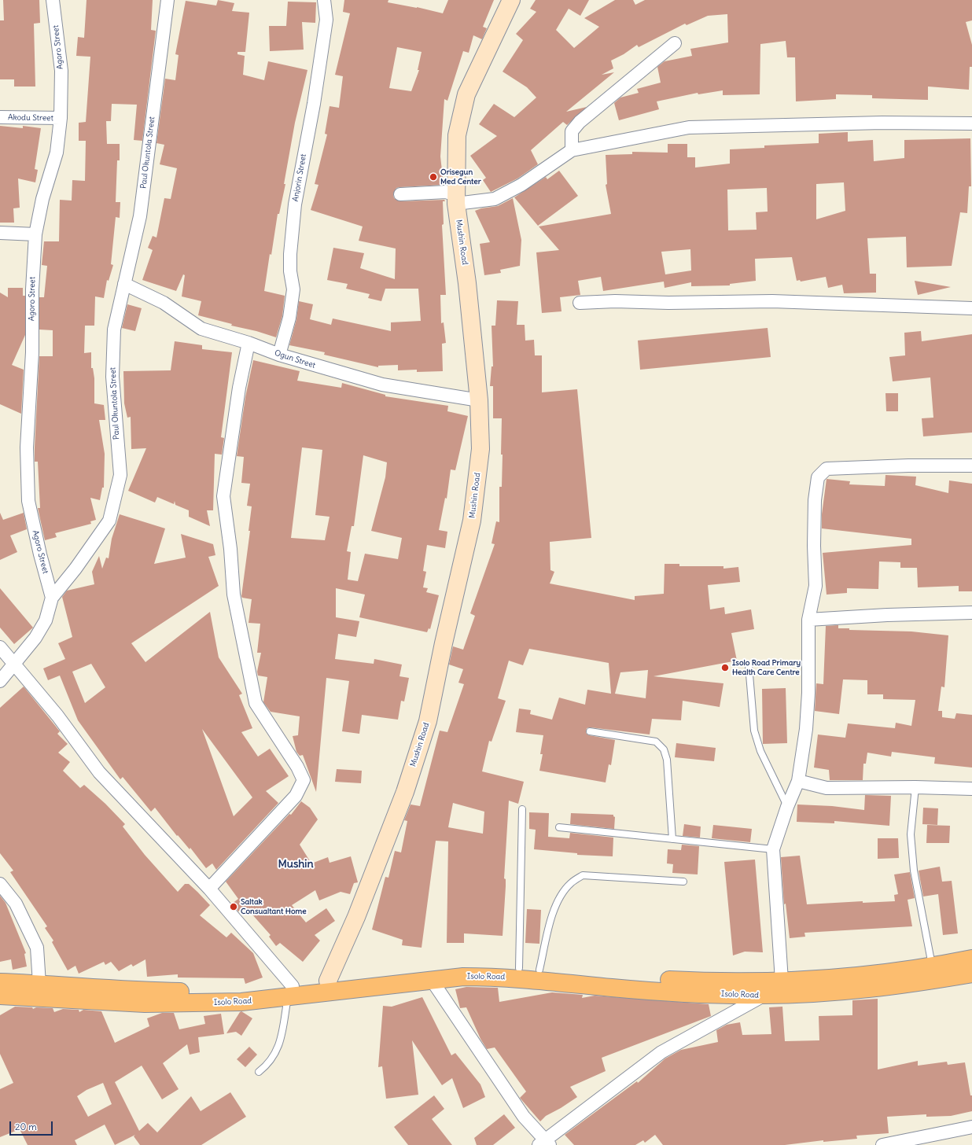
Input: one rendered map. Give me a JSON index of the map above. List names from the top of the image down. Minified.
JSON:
{"streets":{"main road":["Mushin Road","Isolo Road"],"street":["Agoro Street","Akodu Street","Paul Okuntola Street","Anjorin Street","Ogun Street"]},"crossings":[["Agoro Street","Akodu Street"],["Agoro Street","Paul Okuntola Street"],["Paul Okuntola Street","Ogun Street"],["Anjorin Street","Ogun Street"],["Mushin Road","Ogun Street"],["Mushin Road","Isolo Road"]],"districts":["Mushin"],"places":["Orisegun Med Center","Isolo Road Primary Health Care Centre","Saltak Consualtant Home"],"scale_bar":"20 m"}
